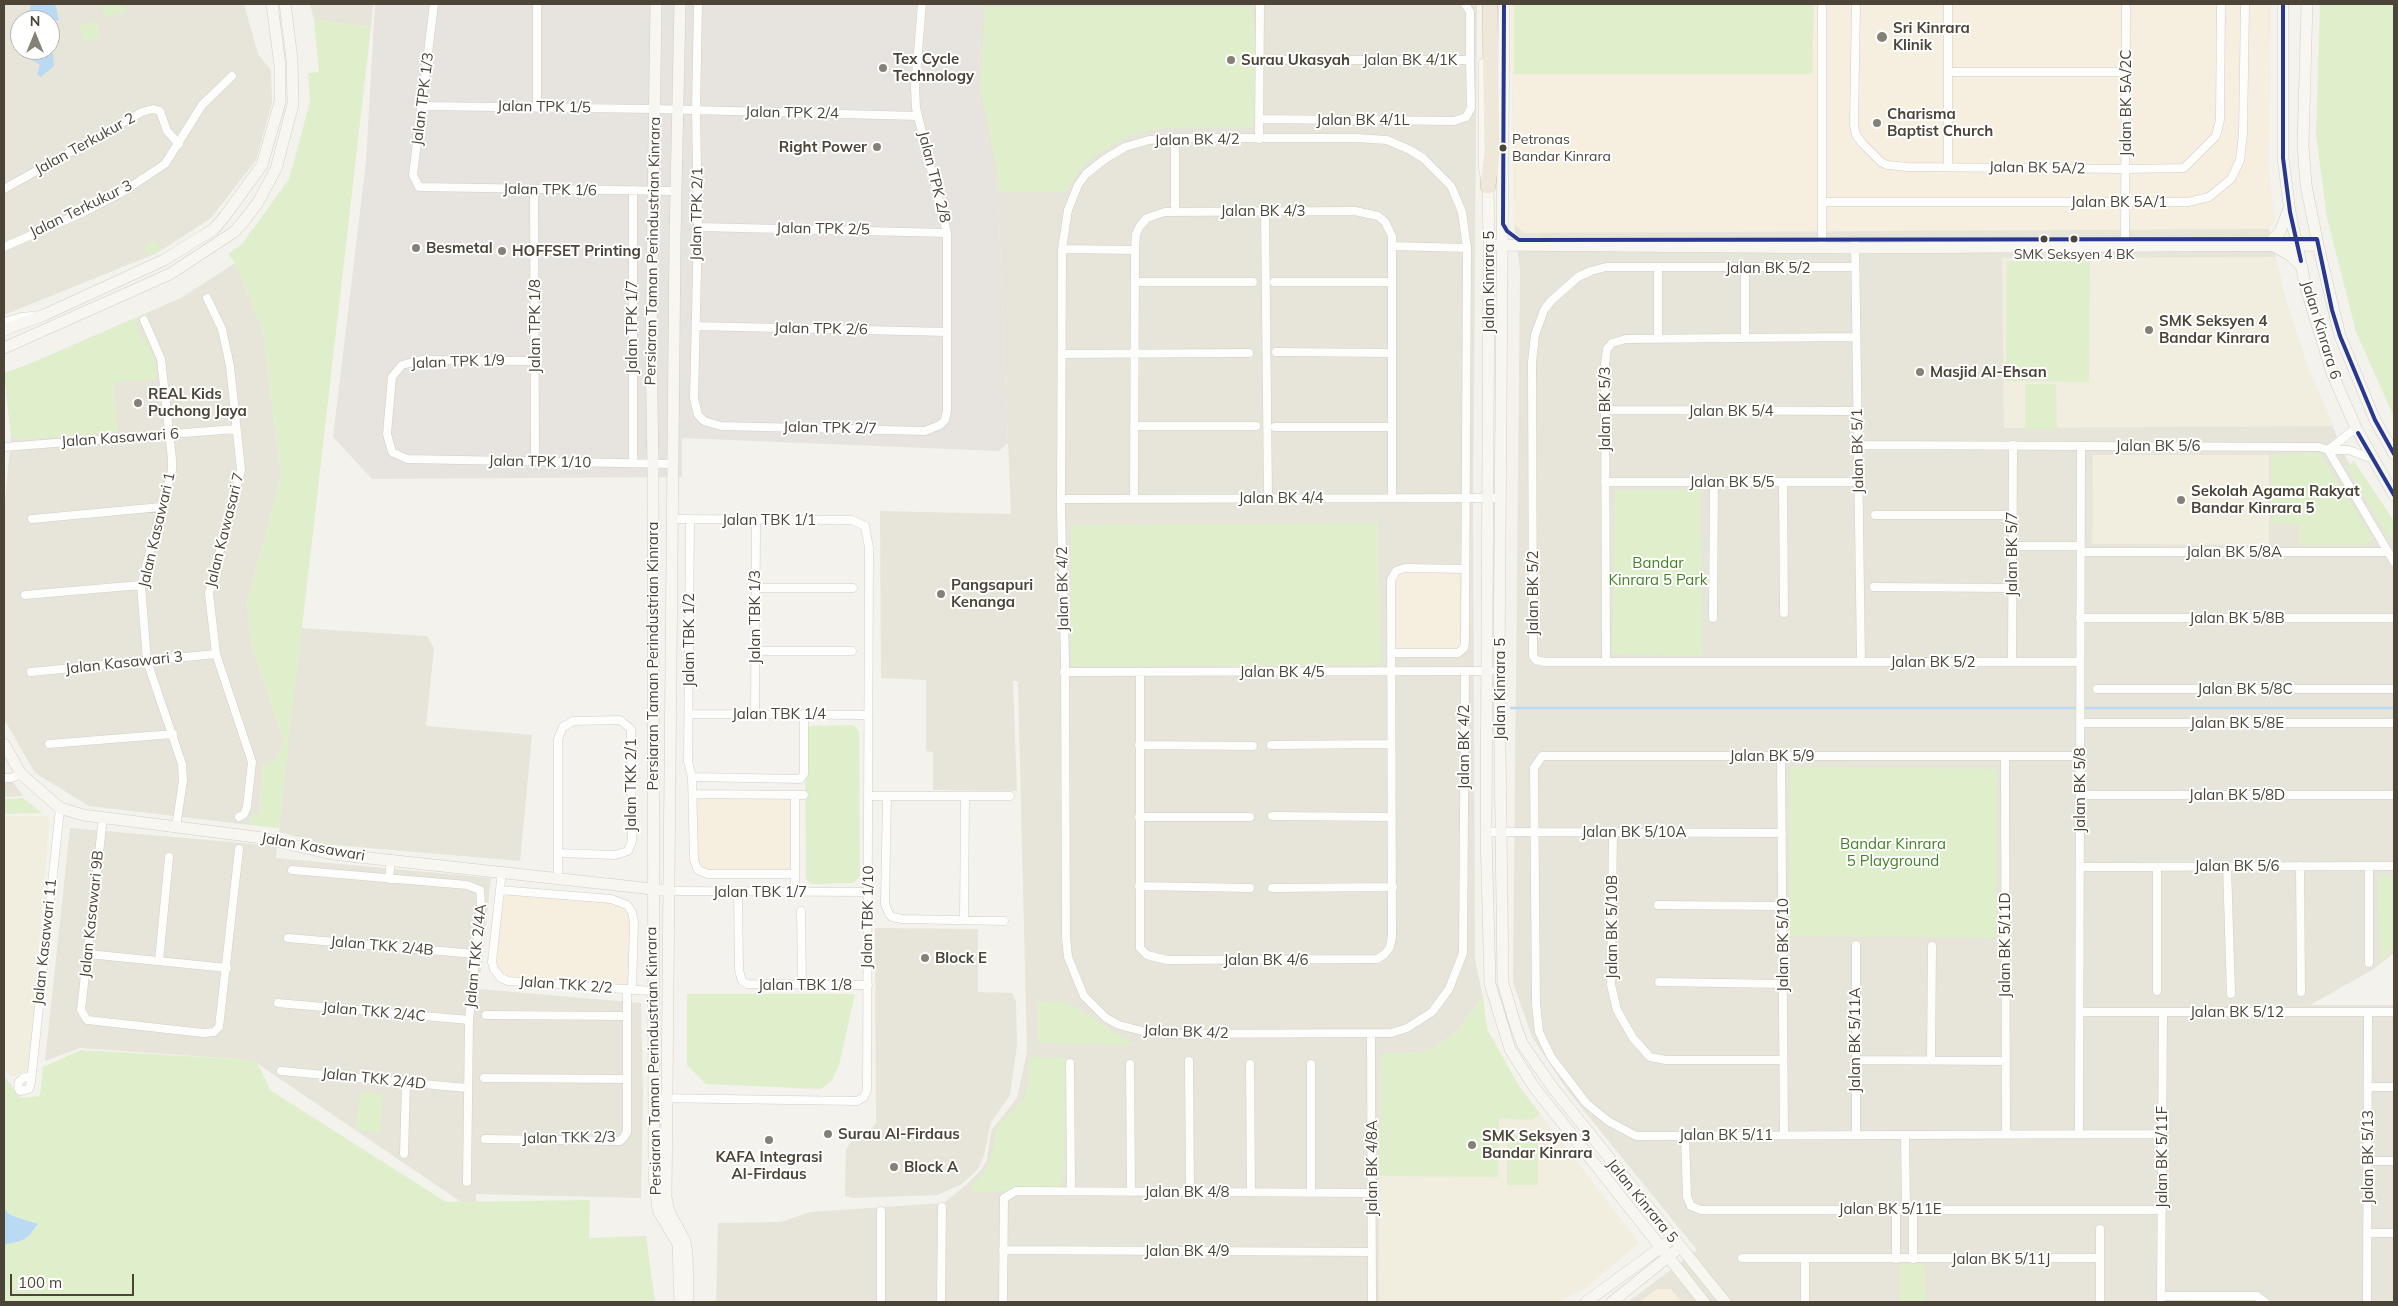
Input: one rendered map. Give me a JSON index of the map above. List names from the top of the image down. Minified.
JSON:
{"streets":{"main road":["Persiaran Taman Perindustrian Kinrara","Jalan Kinrara 5","Jalan Kinrara 6","Jalan Kasawari","Jalan TBK 1/7"],"street":["Jalan BK 4/1K","Jalan TPK 1/3","Jalan BK 5A/2C","Jalan TPK 1/5","Jalan TPK 2/4","Jalan BK 4/1L","Jalan BK 4/2","Jalan Terkukur 2","Jalan BK 5A/2","Jalan TPK 2/8","Jalan TPK 1/6","Jalan BK 5A/1","Jalan Terkukur 3","Jalan BK 4/3","Jalan TPK 2/1","Jalan TPK 2/5","Jalan BK 5/2","Jalan TPK 1/8","Jalan TPK 1/7","Jalan TPK 2/6","Jalan TPK 1/9","Jalan BK 5/3","Jalan BK 5/4","Jalan TPK 2/7","Jalan Kasawari 6","Jalan BK 5/6","Jalan BK 5/1","Jalan TPK 1/10","Jalan BK 5/5","Jalan BK 4/4","Jalan TBK 1/1","Jalan Kasawari 1","Jalan Kawasari 7","Jalan BK 5/8A","Jalan BK 5/7","Jalan TBK 1/3","Jalan BK 5/8B","Jalan TBK 1/2","Jalan Kasawari 3","Jalan BK 4/5","Jalan BK 5/8C","Jalan TBK 1/4","Jalan BK 5/8E","Jalan BK 5/9","Jalan TKK 2/1","Jalan BK 5/8","Jalan BK 5/8D","Jalan BK 5/10A","Jalan Kasawari 9B","Jalan TBK 1/10","Jalan BK 5/10B","Jalan Kasawari 11","Jalan BK 5/10","Jalan BK 5/11D","Jalan TKK 2/4B","Jalan TKK 2/4A","Jalan BK 4/6","Jalan TKK 2/2","Jalan TBK 1/8","Jalan TKK 2/4C","Jalan BK 5/12","Jalan BK 5/11A","Jalan TKK 2/4D","Jalan BK 5/11","Jalan TKK 2/3","Jalan BK 5/11F","Jalan BK 5/13","Jalan BK 4/8A","Jalan BK 4/8","Jalan BK 5/11E","Jalan BK 4/9","Jalan BK 5/11J"]},"crossings":[["Jalan BK 4/1K","Jalan BK 4/1L"],["Jalan TPK 1/3","Jalan TPK 1/5"],["Jalan TPK 1/3","Jalan TPK 1/6"],["Jalan BK 5A/2C","Jalan BK 5A/2"],["Jalan BK 5A/2C","Jalan BK 5A/1"],["Jalan TPK 1/5","Jalan TPK 2/4"],["Jalan TPK 1/5","Persiaran Taman Perindustrian Kinrara"],["Jalan TPK 2/4","Jalan TPK 2/8"],["Jalan TPK 2/4","Jalan TPK 2/1"],["Jalan TPK 2/4","Persiaran Taman Perindustrian Kinrara"],["Jalan BK 4/2","Jalan BK 4/4"],["Jalan BK 4/2","Jalan BK 4/5"],["Jalan BK 4/2","Jalan BK 4/6"],["Jalan BK 4/2","Jalan BK 4/8A"],["Jalan Terkukur 2","Jalan Terkukur 3"],["Jalan TPK 2/8","Jalan TPK 2/5"],["Jalan TPK 2/8","Jalan TPK 2/6"],["Jalan TPK 2/8","Jalan TPK 2/7"],["Jalan TPK 1/6","Persiaran Taman Perindustrian Kinrara"],["Jalan TPK 1/6","Jalan TPK 1/8"],["Jalan TPK 1/6","Jalan TPK 1/7"],["Jalan BK 4/3","Jalan BK 4/4"],["Jalan TPK 2/1","Jalan TPK 2/5"],["Jalan TPK 2/1","Jalan TPK 2/6"],["Jalan TPK 2/1","Jalan TPK 2/7"],["Persiaran Taman Perindustrian Kinrara","Jalan TPK 1/10"],["Persiaran Taman Perindustrian Kinrara","Jalan TBK 1/1"],["Persiaran Taman Perindustrian Kinrara","Jalan Kasawari"],["Persiaran Taman Perindustrian Kinrara","Jalan TBK 1/7"],["Persiaran Taman Perindustrian Kinrara","Jalan TBK 1/10"],["Persiaran Taman Perindustrian Kinrara","Jalan TKK 2/2"],["Jalan BK 5/2","Jalan BK 5/3"],["Jalan BK 5/2","Jalan BK 5/1"],["Jalan BK 5/2","Jalan BK 5/7"],["Jalan BK 5/2","Jalan BK 5/8"],["Jalan Kinrara 5","Jalan BK 4/4"],["Jalan Kinrara 5","Jalan BK 4/5"],["Jalan Kinrara 5","Jalan BK 5/10A"],["Jalan TPK 1/8","Jalan TPK 1/9"],["Jalan TPK 1/8","Jalan TPK 1/10"],["Jalan TPK 1/7","Jalan TPK 1/10"],["Jalan Kinrara 6","Jalan BK 5/6"],["Jalan TPK 1/9","Jalan TPK 1/10"],["Jalan BK 5/3","Jalan BK 5/4"],["Jalan BK 5/3","Jalan BK 5/1"],["Jalan BK 5/3","Jalan BK 5/5"],["Jalan BK 5/4","Jalan BK 5/1"],["Jalan Kasawari 6","Jalan Kasawari 1"],["Jalan Kasawari 6","Jalan Kawasari 7"],["Jalan BK 5/6","Jalan BK 5/1"],["Jalan BK 5/6","Jalan BK 5/7"],["Jalan BK 5/6","Jalan BK 5/8"],["Jalan BK 5/1","Jalan BK 5/5"],["Jalan TBK 1/1","Jalan TBK 1/3"],["Jalan TBK 1/1","Jalan TBK 1/2"],["Jalan TBK 1/1","Jalan TBK 1/10"],["Jalan Kasawari 1","Jalan Kasawari 3"],["Jalan Kasawari 1","Jalan Kasawari"],["Jalan Kawasari 7","Jalan Kasawari 3"],["Jalan BK 5/8A","Jalan BK 5/7"],["Jalan BK 5/8A","Jalan BK 5/8"],["Jalan TBK 1/3","Jalan TBK 1/4"],["Jalan BK 5/8B","Jalan BK 5/8"],["Jalan TBK 1/2","Jalan TBK 1/4"],["Jalan BK 4/5","Jalan BK 4/6"],["Jalan TBK 1/4","Jalan TBK 1/10"],["Jalan BK 5/8E","Jalan BK 5/8"],["Jalan BK 5/9","Jalan BK 5/8"],["Jalan BK 5/9","Jalan BK 5/10A"],["Jalan BK 5/9","Jalan BK 5/10"],["Jalan BK 5/9","Jalan BK 5/11D"],["Jalan BK 5/9","Jalan BK 5/11"],["Jalan TKK 2/1","Jalan Kasawari"],["Jalan BK 5/8","Jalan BK 5/8D"],["Jalan BK 5/8","Jalan BK 5/12"],["Jalan BK 5/8","Jalan BK 5/11"],["Jalan BK 5/10A","Jalan BK 5/10B"],["Jalan BK 5/10A","Jalan BK 5/10"],["Jalan BK 5/10A","Jalan BK 5/11"],["Jalan Kasawari","Jalan TBK 1/7"],["Jalan Kasawari","Jalan Kasawari 9B"],["Jalan Kasawari","Jalan Kasawari 11"],["Jalan Kasawari","Jalan TKK 2/2"],["Jalan TBK 1/7","Jalan TBK 1/10"],["Jalan TBK 1/7","Jalan TBK 1/8"],["Jalan TBK 1/10","Jalan TBK 1/8"],["Jalan BK 5/10B","Jalan BK 5/10"],["Jalan BK 5/10","Jalan BK 5/11"],["Jalan BK 5/11D","Jalan BK 5/11"],["Jalan TKK 2/4B","Jalan TKK 2/4A"],["Jalan TKK 2/4A","Jalan TKK 2/4C"],["Jalan TKK 2/4A","Jalan TKK 2/4D"],["Jalan TKK 2/2","Jalan TKK 2/3"],["Jalan BK 5/12","Jalan BK 5/11F"],["Jalan BK 5/12","Jalan BK 5/13"],["Jalan BK 5/11A","Jalan BK 5/11"],["Jalan BK 5/11","Jalan BK 5/11F"],["Jalan BK 5/11","Jalan BK 5/11E"],["Jalan BK 5/11F","Jalan BK 5/11E"],["Jalan BK 4/8A","Jalan BK 4/8"],["Jalan BK 4/8A","Jalan BK 4/9"],["Jalan BK 4/8","Jalan BK 4/9"]],"parks":["Bandar Kinrara 5 Park","Bandar Kinrara 5 Playground"],"places":["Sri Kinrara Klinik","Surau Ukasyah","Tex Cycle Technology","Charisma Baptist Church","Right Power","Petronas Bandar Kinrara","SMK Seksyen 4 BK","Besmetal","HOFFSET Printing","SMK Seksyen 4 Bandar Kinrara","Masjid Al-Ehsan","REAL Kids Puchong Jaya","Sekolah Agama Rakyat Bandar Kinrara 5","Pangsapuri Kenanga","Block E","Surau Al-Firdaus","KAFA Integrasi Al-Firdaus","SMK Seksyen 3 Bandar Kinrara","Block A"],"scale_bar":"100 m","north":"top"}
